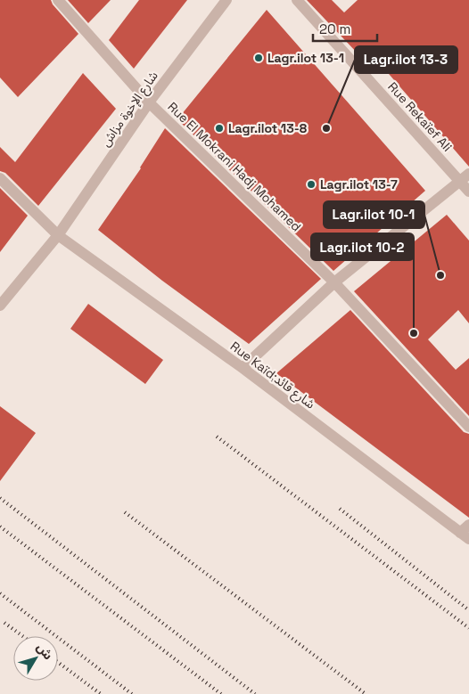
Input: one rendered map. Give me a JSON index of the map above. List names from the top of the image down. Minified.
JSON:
{"streets":{"street":["شارع الإخوة مزاش","Rue Rekaïef Ali","Rue El Mokrani Hadj Mohamed","Rue Kaïd;شارع قائد"]},"crossings":[["شارع الإخوة مزاش","Rue El Mokrani Hadj Mohamed"],["شارع الإخوة مزاش","Rue Kaïd;شارع قائد"]],"places":["Lagr.ilot 13-1","Lagr.ilot 13-8","Lagr.ilot 13-3","Lagr.ilot 13-7","Lagr.ilot 10-1","Lagr.ilot 10-2"],"scale_bar":"20 m","north":"top right"}
